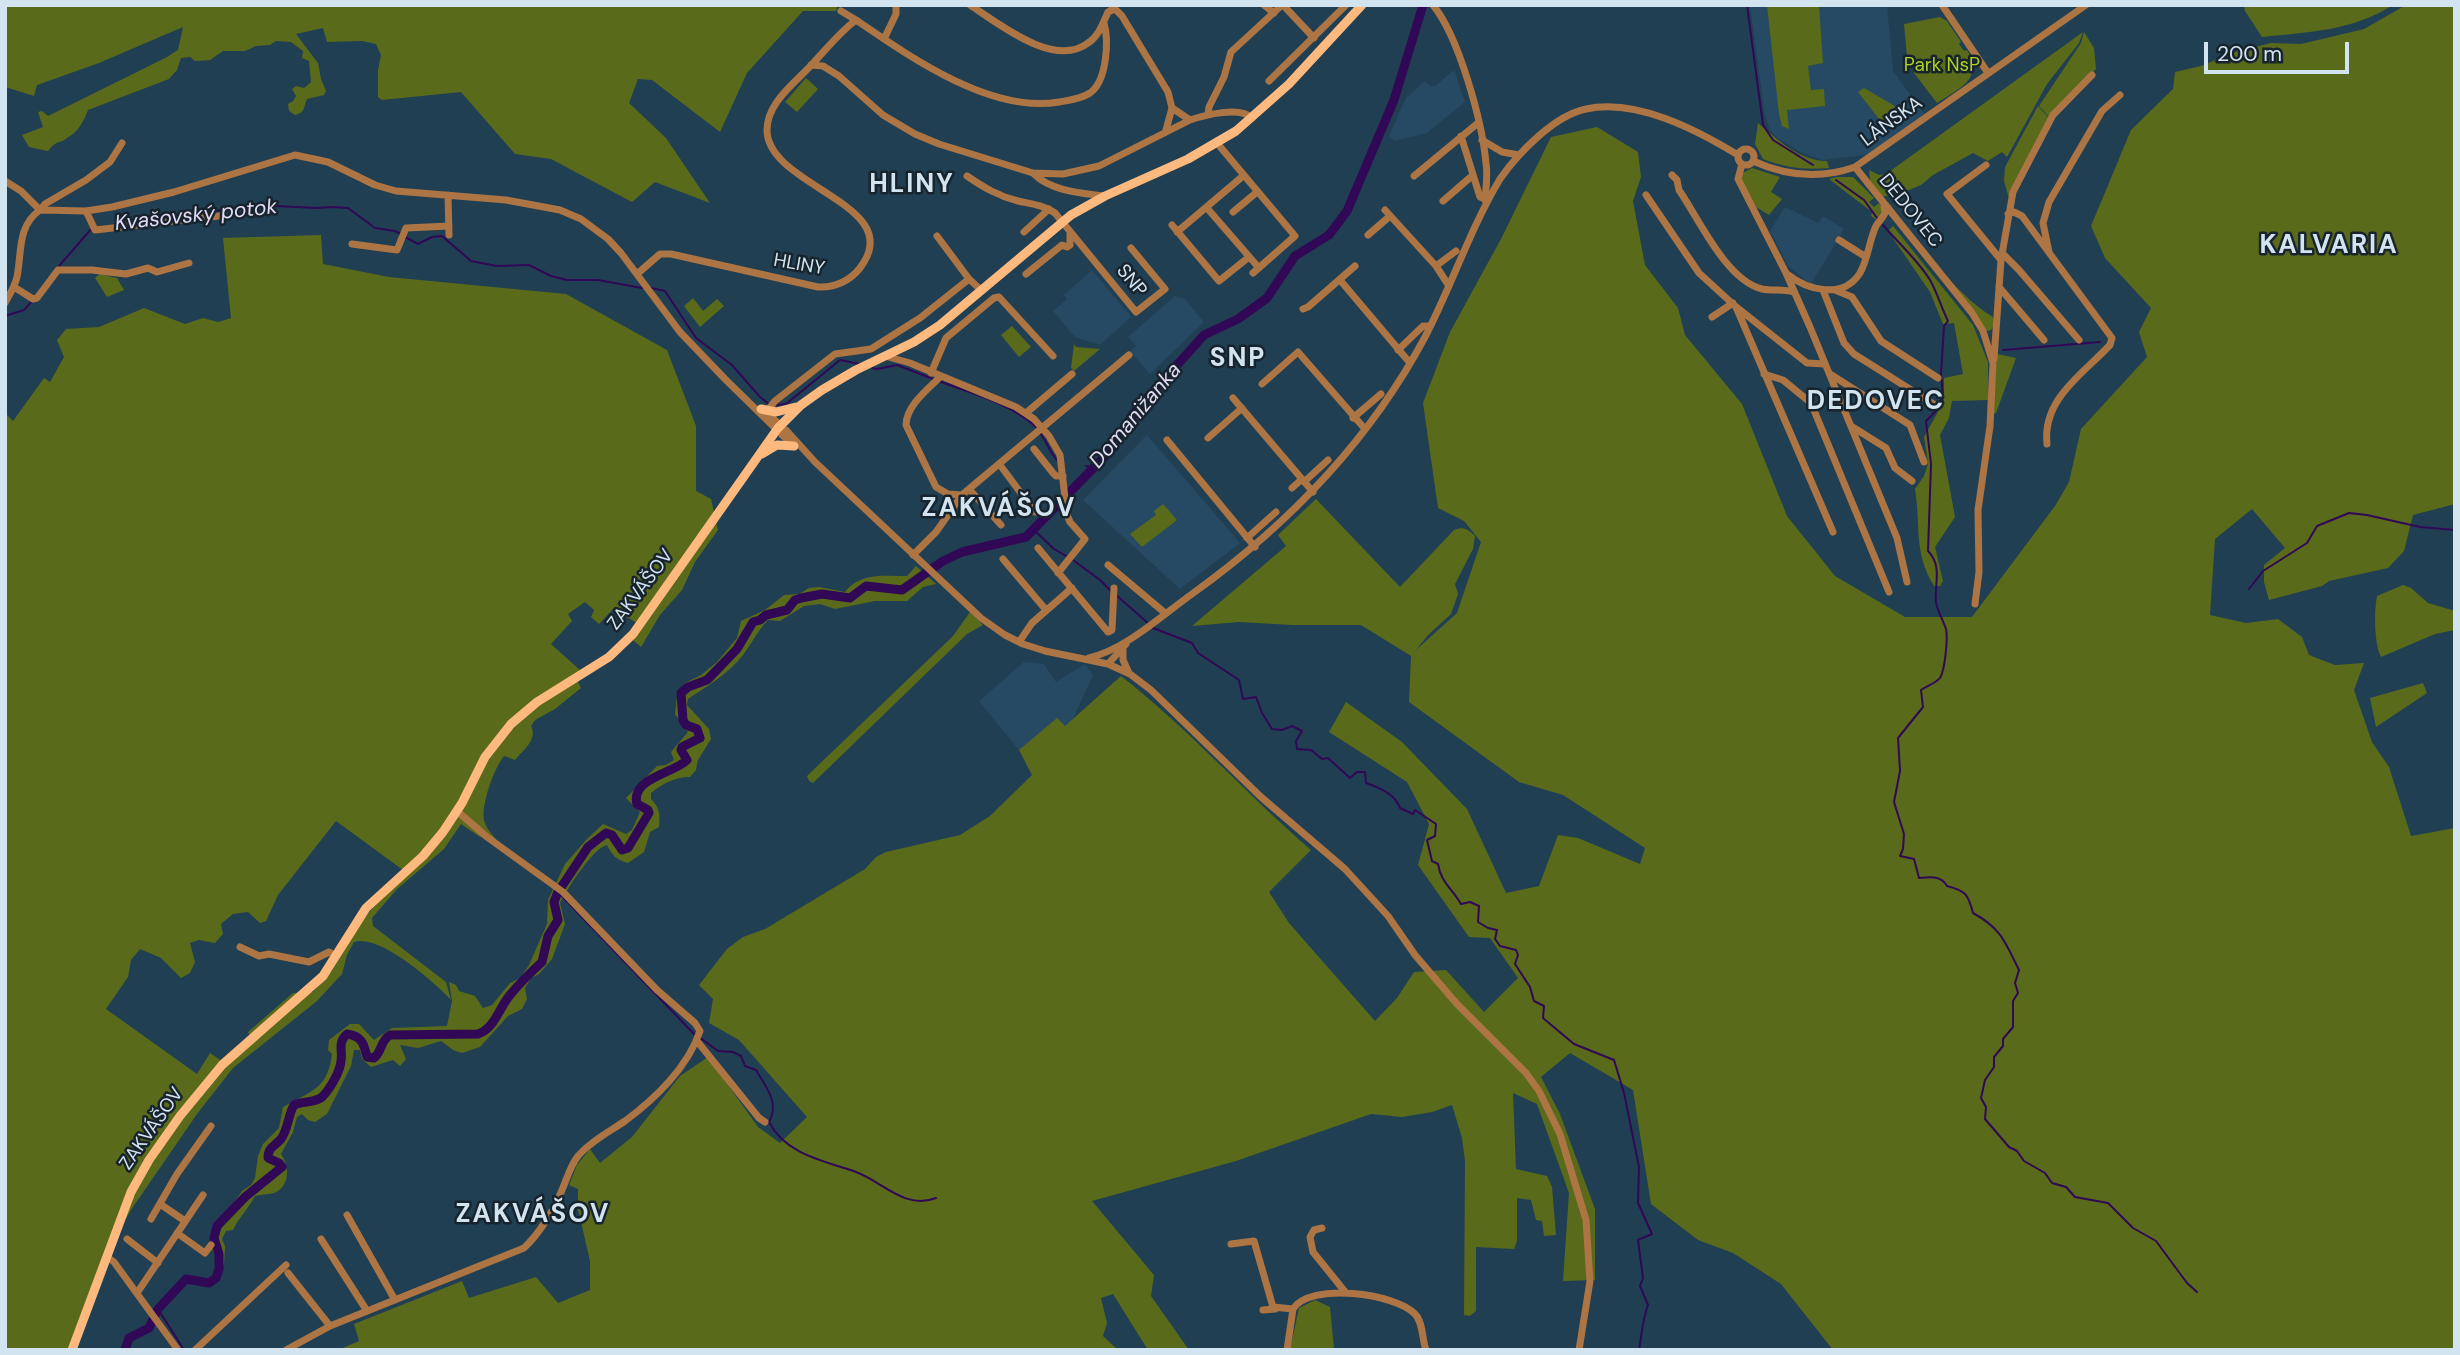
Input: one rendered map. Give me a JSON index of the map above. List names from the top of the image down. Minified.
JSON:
{"streets":{"main road":["ZAKVÁŠOV"],"street":["LÁNSKA","DEDOVEC","HLINY","SNP"]},"crossings":[["LÁNSKA","DEDOVEC"]],"districts":["HLINY","KALVARIA","SNP","DEDOVEC","ZAKVÁŠOV","ZAKVÁŠOV"],"water":["Kvašovský potok","Domanižanka"],"parks":["Park NsP"],"scale_bar":"200 m"}
